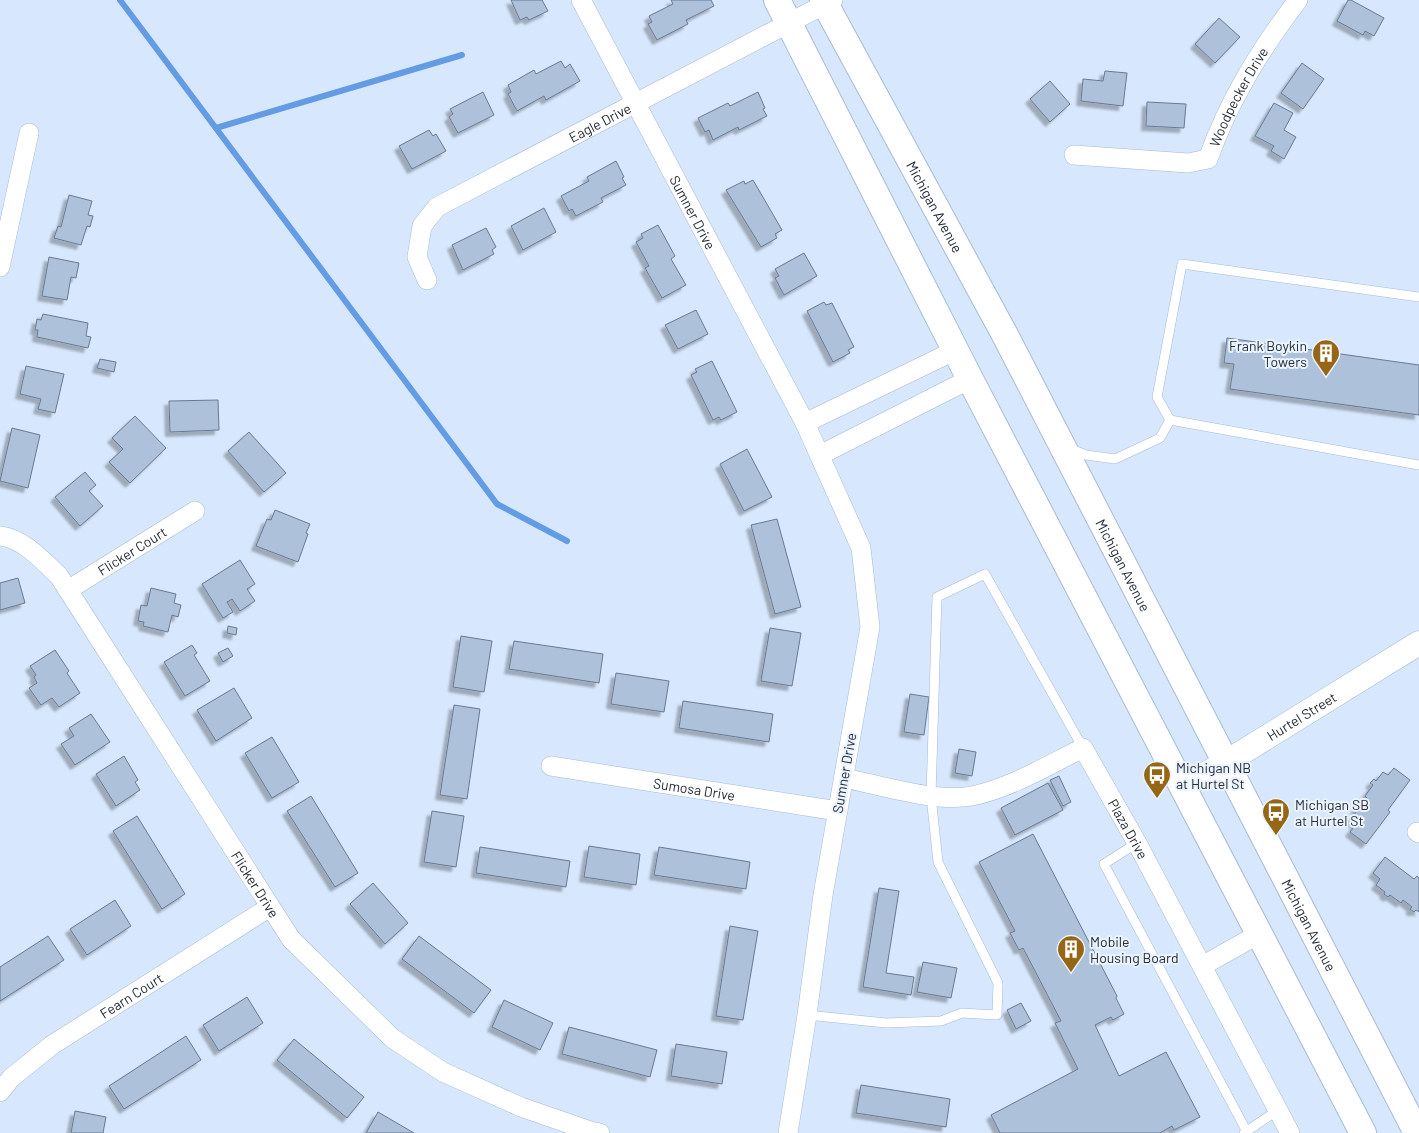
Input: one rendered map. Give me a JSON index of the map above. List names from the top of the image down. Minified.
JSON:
{"streets":{"main road":["Michigan Avenue"],"street":["Woodpecker Drive","Eagle Drive","Sumner Drive","Flicker Court","Hurtel Street","Sumosa Drive","Plaza Drive","Flicker Drive","Fearn Court"]},"crossings":[["Eagle Drive","Michigan Avenue"],["Eagle Drive","Sumner Drive"],["Michigan Avenue","Hurtel Street"],["Sumner Drive","Sumosa Drive"],["Flicker Court","Flicker Drive"],["Flicker Drive","Fearn Court"]],"places":{"building":["Frank Boykin Towers","Mobile Housing Board"],"bus stop":["Michigan NB at Hurtel St","Michigan SB at Hurtel St"]}}
